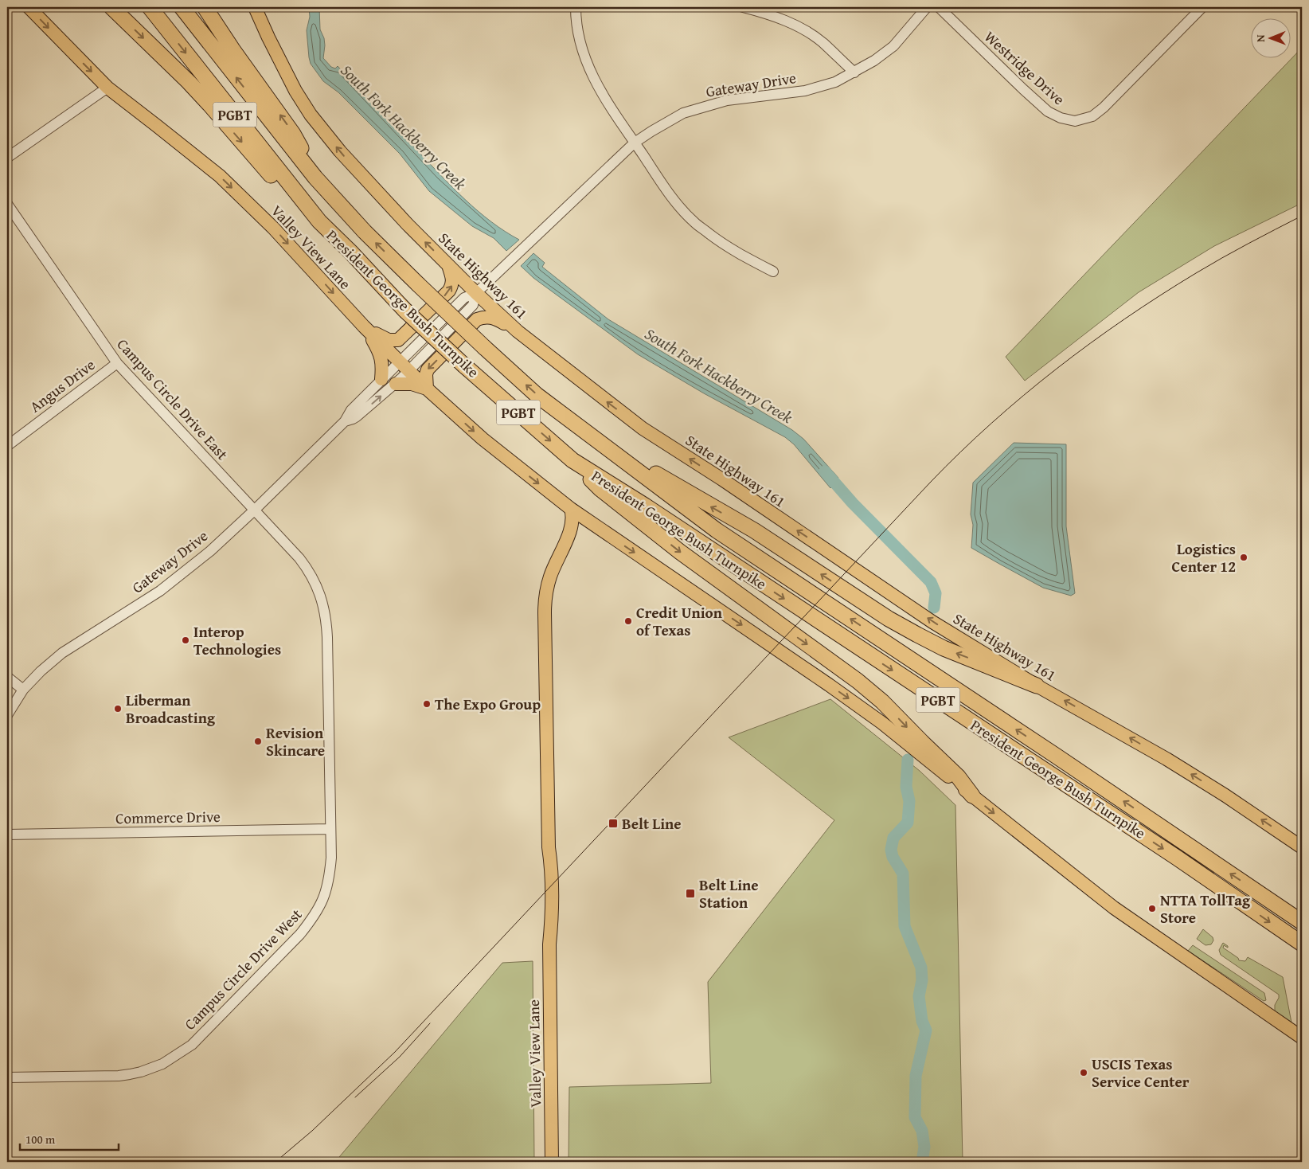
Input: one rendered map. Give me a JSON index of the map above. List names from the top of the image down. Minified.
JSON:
{"streets":{"highway":["PGBT","President George Bush Turnpike"],"main road":["Valley View Lane","State Highway 161"],"street":["Westridge Drive","Gateway Drive","Angus Drive","Campus Circle Drive East","Commerce Drive","Campus Circle Drive West"]},"crossings":[["Gateway Drive","Valley View Lane"],["Gateway Drive","State Highway 161"],["Gateway Drive","Campus Circle Drive East"],["Gateway Drive","Campus Circle Drive West"],["Angus Drive","Campus Circle Drive East"],["Campus Circle Drive East","Campus Circle Drive West"],["Commerce Drive","Campus Circle Drive West"]],"one_way":["Valley View Lane"],"water":["South Fork Hackberry Creek"],"places":{"other":["Logistics Center 12","Credit Union of Texas","Interop Technologies","The Expo Group","Liberman Broadcasting","Revision Skincare","NTTA TollTag Store","USCIS Texas Service Center"],"transit":["Belt Line","Belt Line Station"]},"scale_bar":"100 m","north":"left"}
